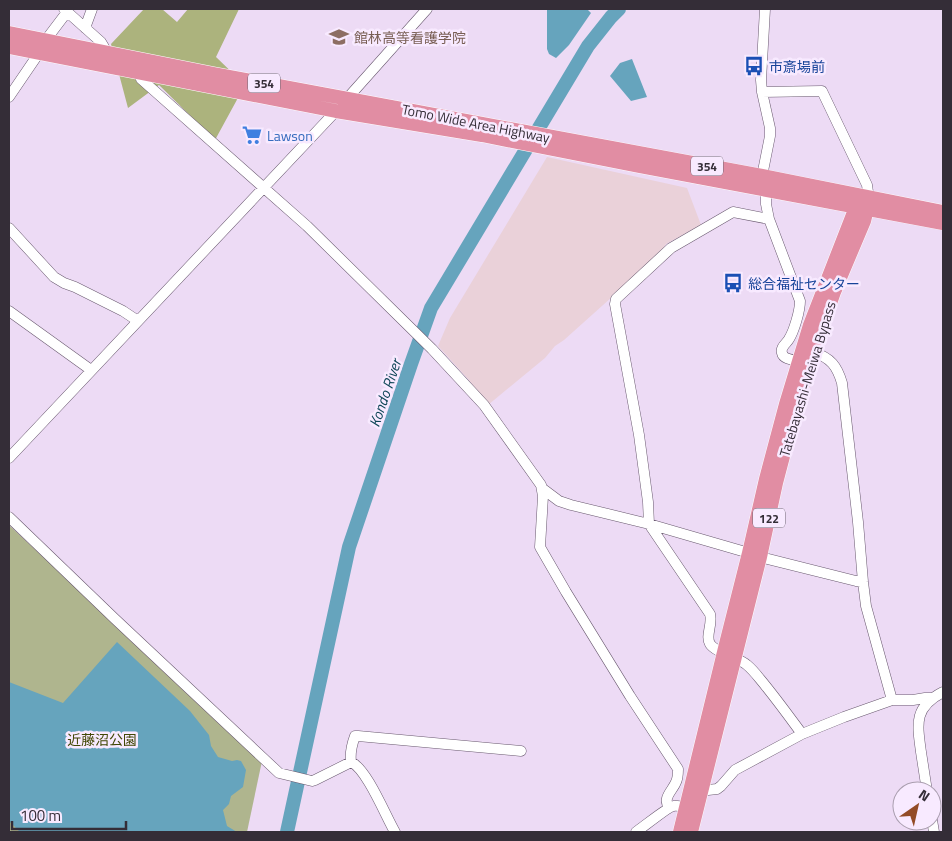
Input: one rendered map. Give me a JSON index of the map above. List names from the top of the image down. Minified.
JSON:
{"streets":{"highway":["354","Tomo Wide Area Highway","Tatebayashi-Meiwa Bypass","122"]},"crossings":[["Tomo Wide Area Highway","Tatebayashi-Meiwa Bypass"]],"water":["Kondo River"],"parks":["近藤沼公園"],"places":{"school or university":["館林高等看護学院"],"bus stop":["市斎場前","総合福祉センター"],"supermarket":["Lawson"]},"scale_bar":"100 m","north":"top right"}
